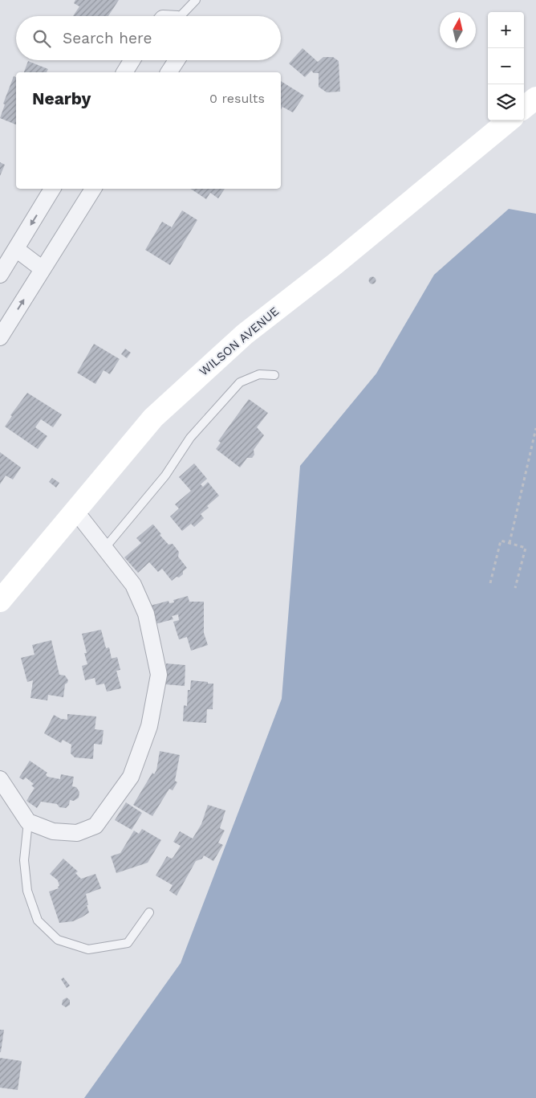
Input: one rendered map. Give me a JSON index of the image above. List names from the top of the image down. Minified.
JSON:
{"streets":{"main road":["WILSON AVENUE"]},"north":"top","page":{"map_buttons":["+","−"],"search":"Search here","heading":["Nearby","0 results"]}}
